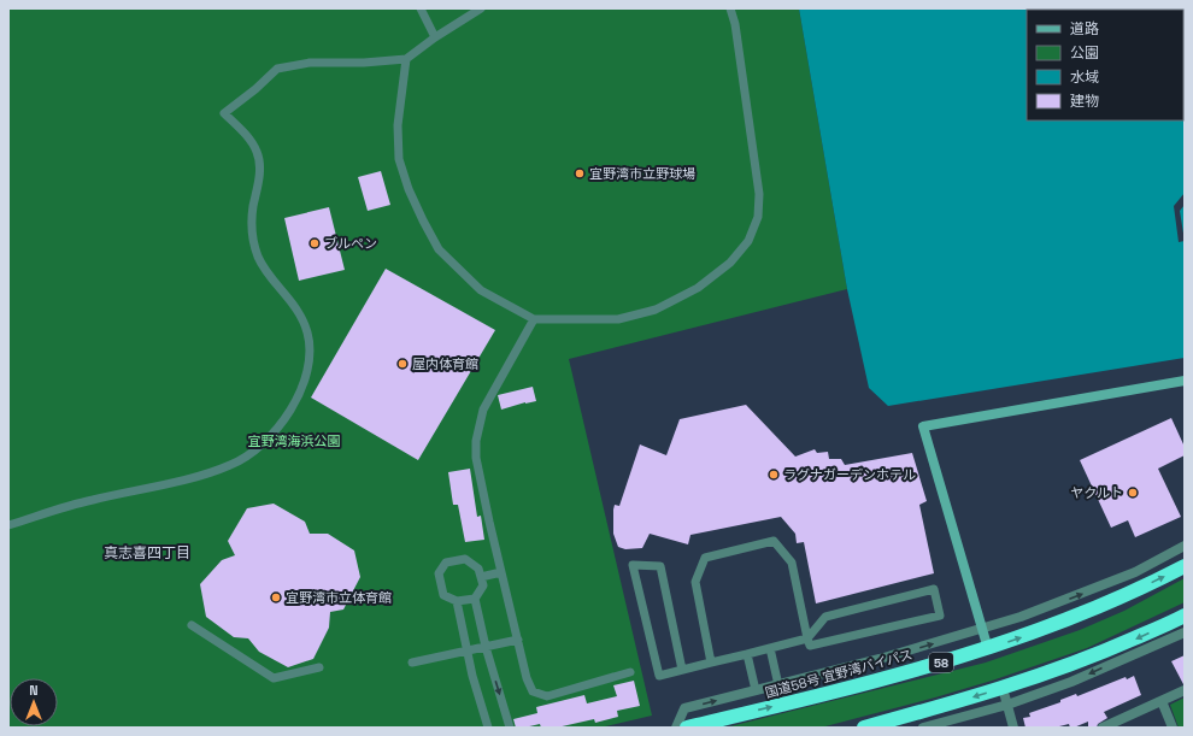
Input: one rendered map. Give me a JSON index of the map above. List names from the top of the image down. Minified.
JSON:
{"streets":{"highway":["58","国道58号 宜野湾バイパス"]},"districts":["真志喜四丁目"],"parks":["宜野湾海浜公園"],"places":["宜野湾市立野球場","ブルペン","屋内体育館","ラグナガーデンホテル","ヤクルト","宜野湾市立体育館"],"legend":["道路","公園","水域","建物"],"north":"top"}
